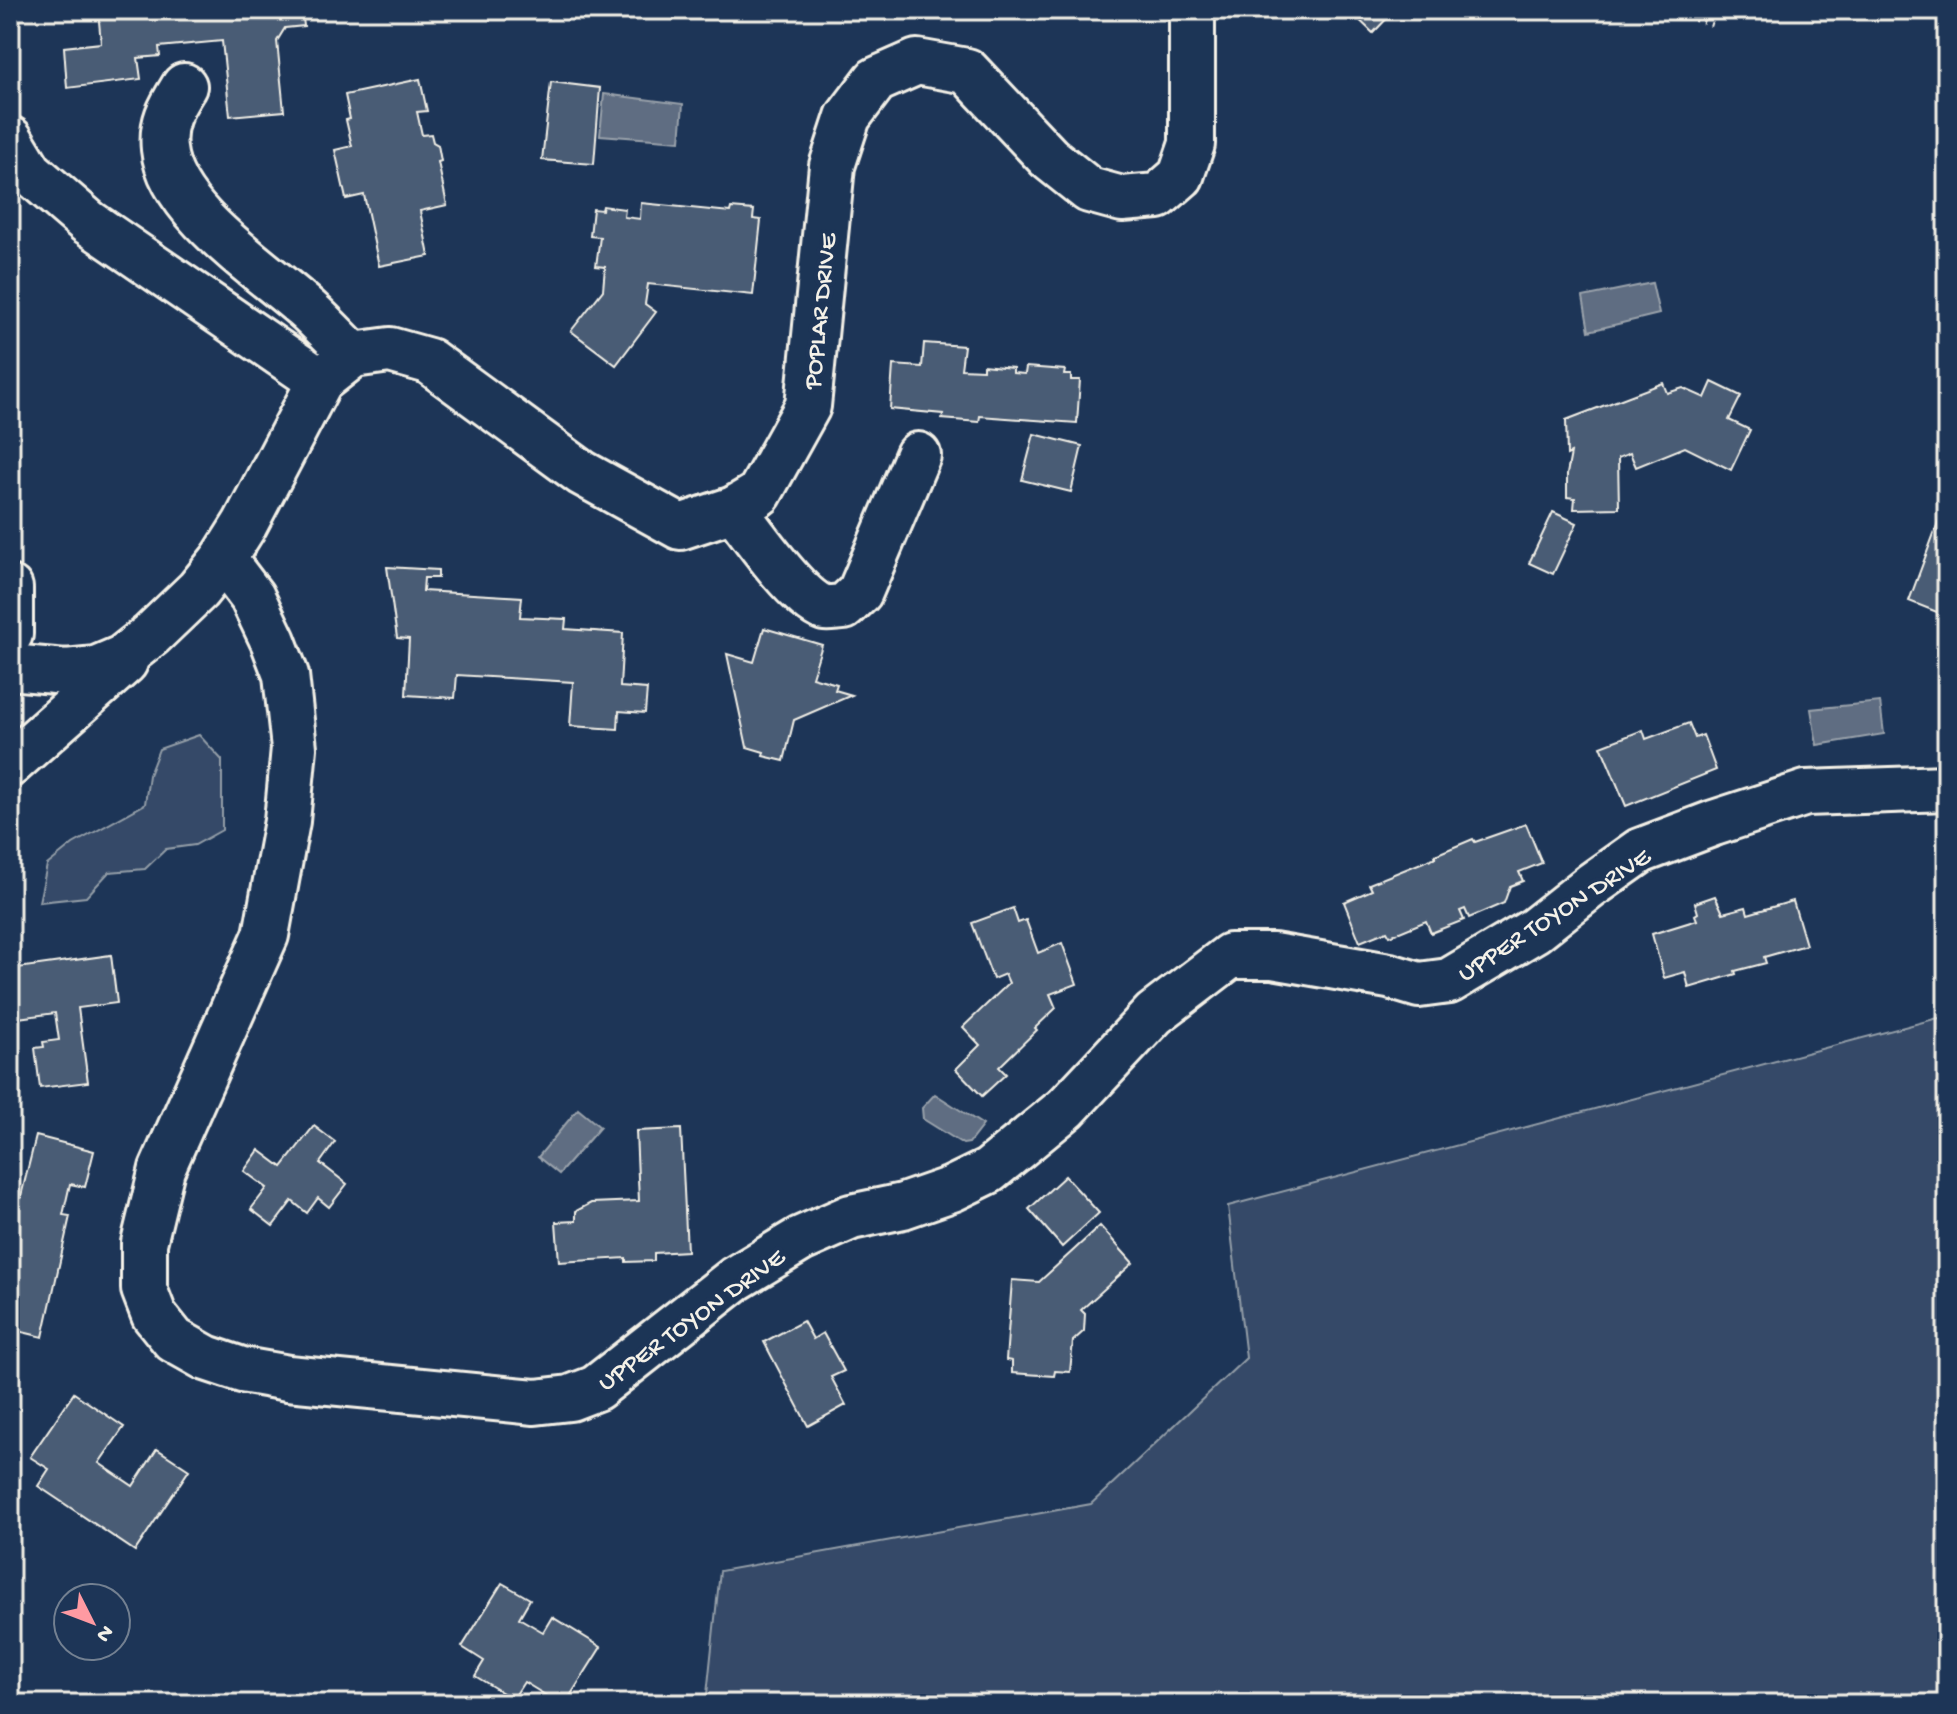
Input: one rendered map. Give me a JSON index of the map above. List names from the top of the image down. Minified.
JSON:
{"streets":{"street":["POPLAR DRIVE","UPPER TOYON DRIVE"]},"north":"bottom right"}
